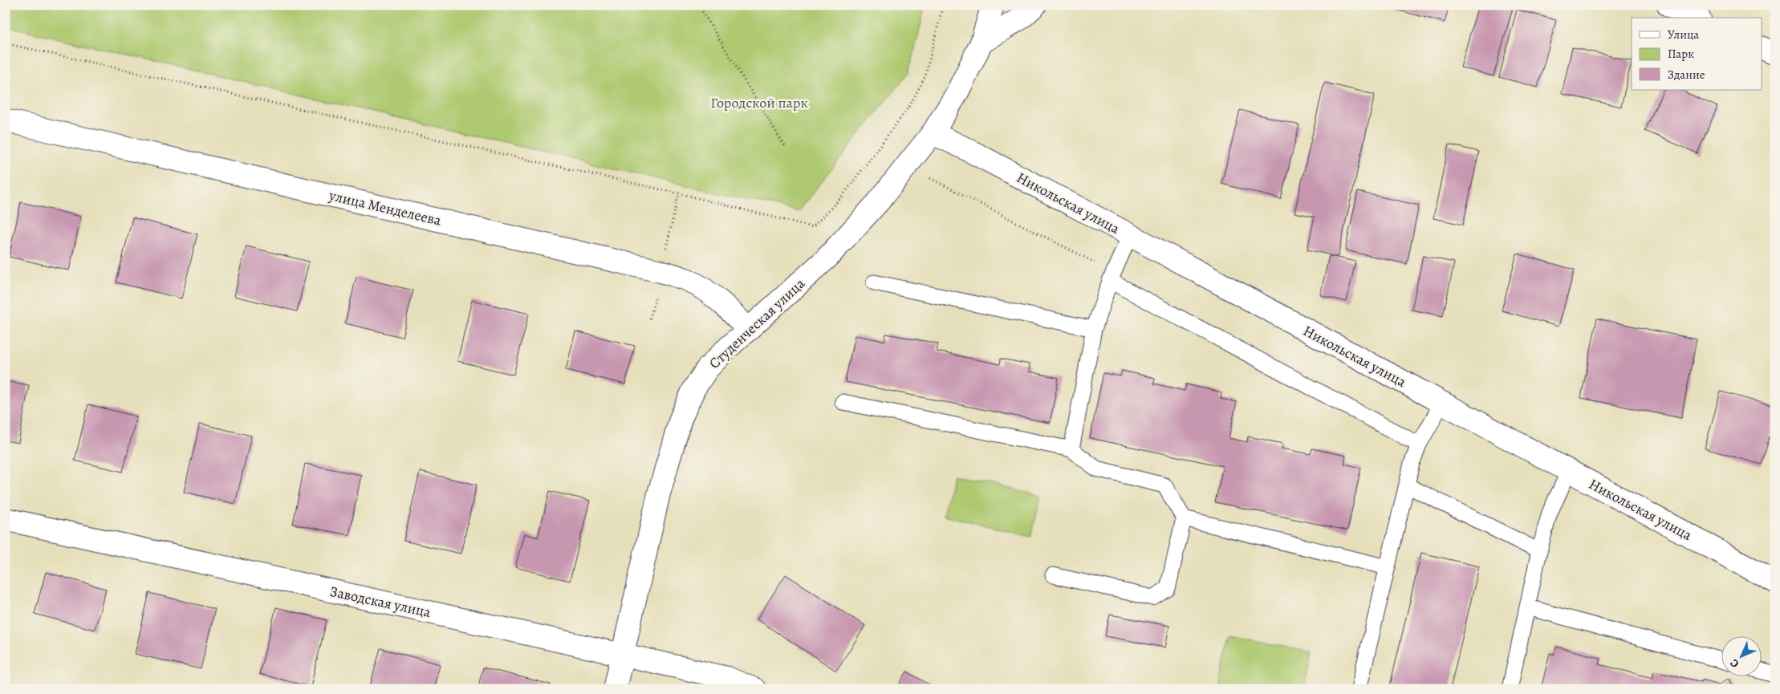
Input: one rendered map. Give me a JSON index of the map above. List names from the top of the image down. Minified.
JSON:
{"streets":{"street":["Никольская улица","улица Менделеева","Студенческая улица","Заводская улица"]},"crossings":[["Никольская улица","Студенческая улица"],["улица Менделеева","Студенческая улица"],["Студенческая улица","Заводская улица"]],"parks":["Городской парк"],"legend":["Улица","Парк","Здание"],"north":"bottom left"}
